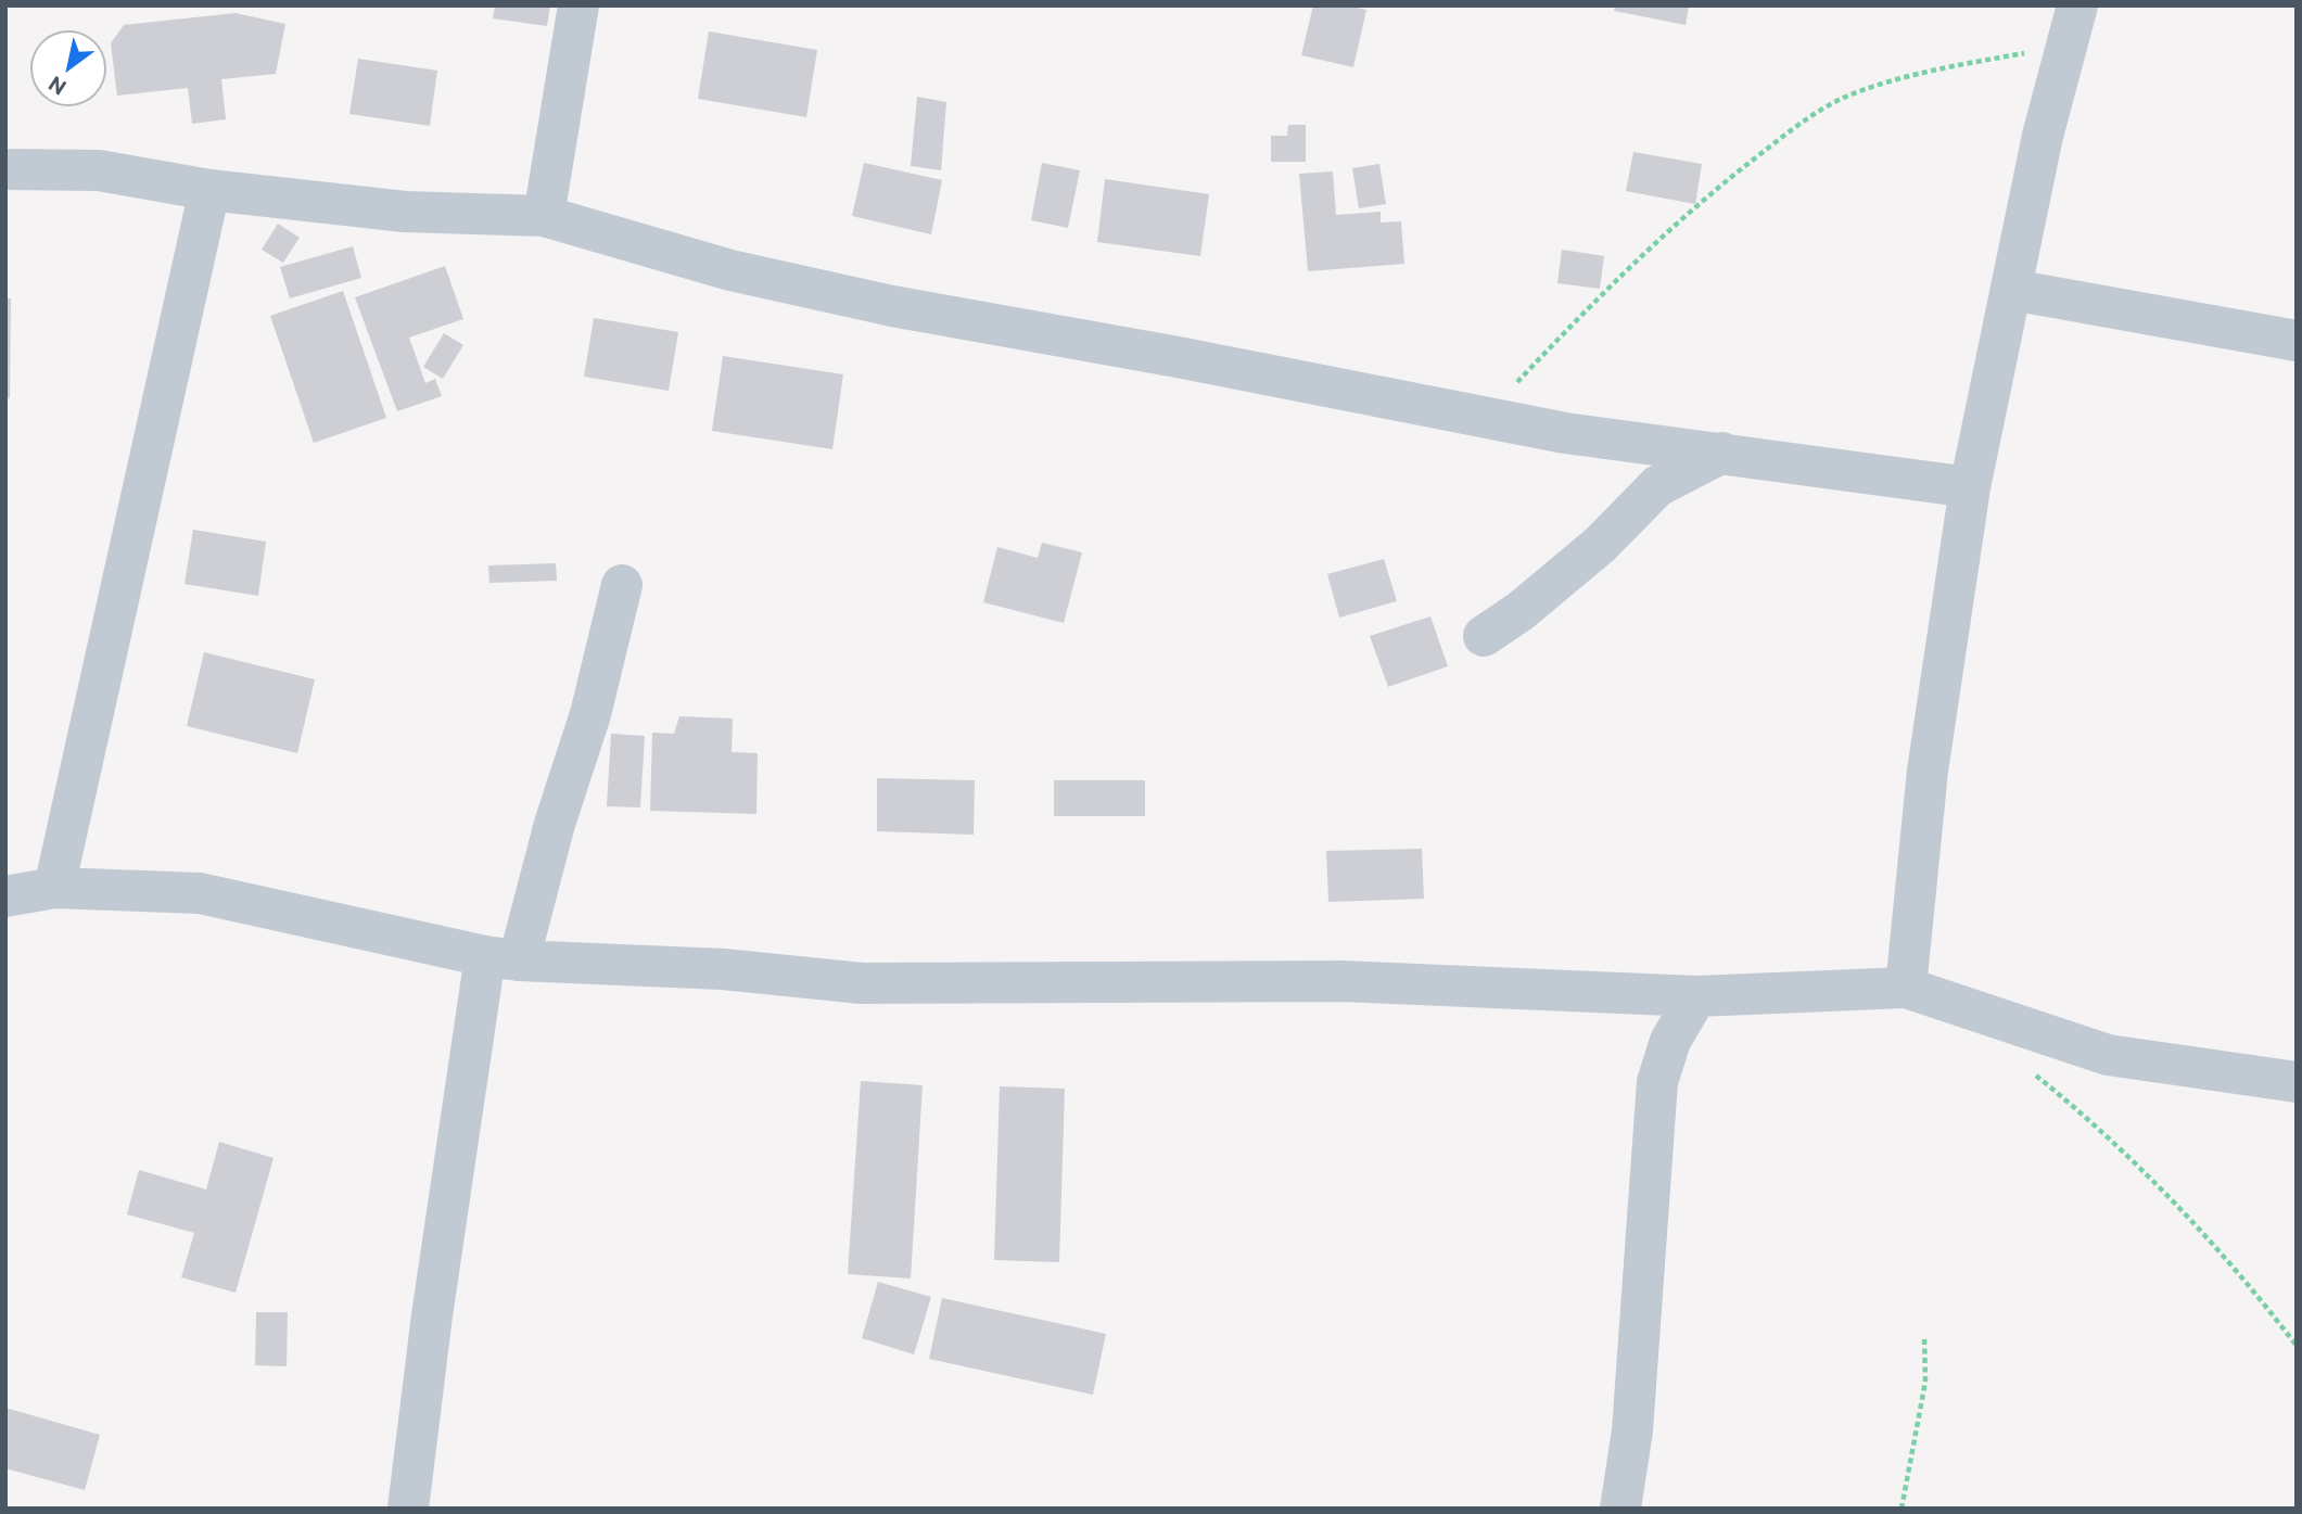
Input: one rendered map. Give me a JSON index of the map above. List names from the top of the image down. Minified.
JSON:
{"north":"bottom left"}
